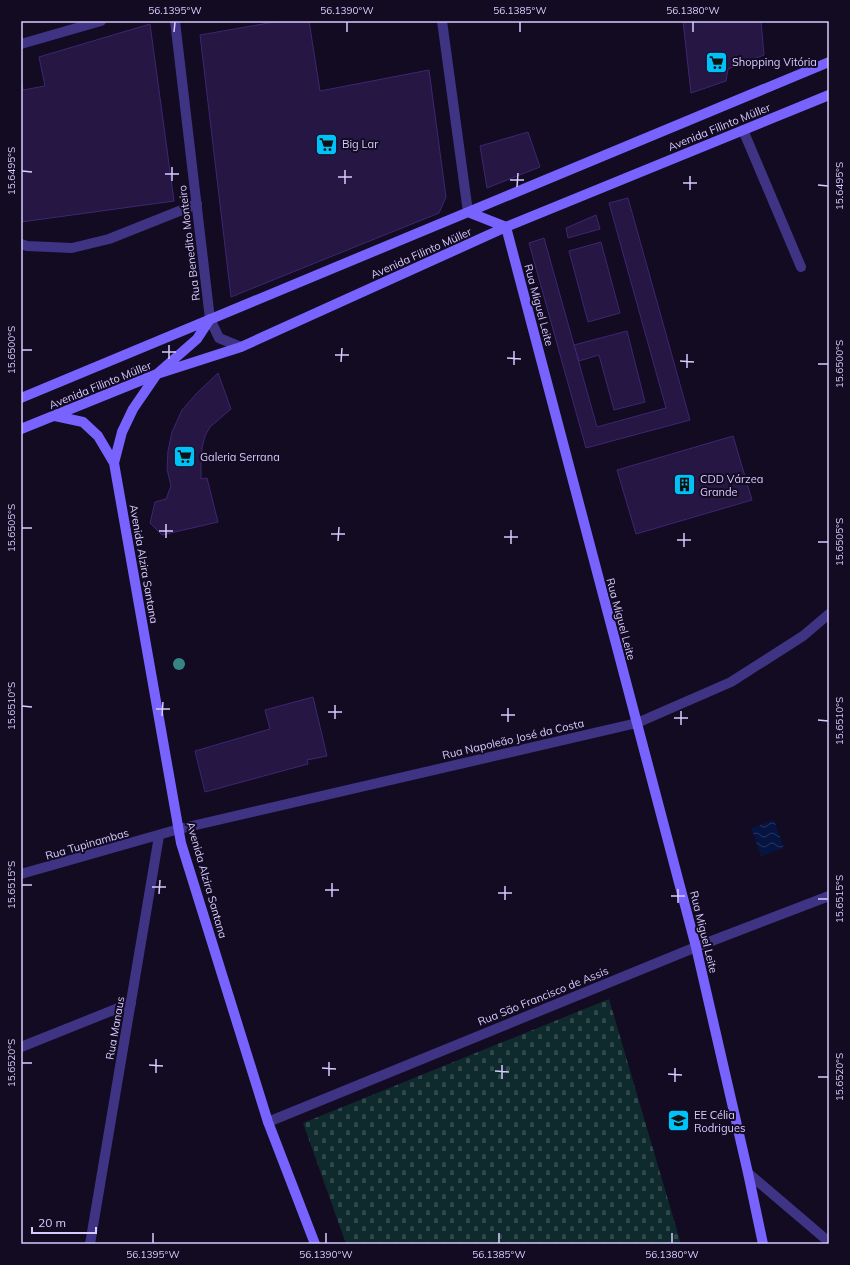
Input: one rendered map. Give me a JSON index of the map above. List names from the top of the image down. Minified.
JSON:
{"streets":{"main road":["Avenida Filinto Müller","Rua Miguel Leite","Avenida Alzira Santana"],"street":["Rua Benedito Monteiro","Rua Napoleão José da Costa","Rua Tupinambas","Rua São Francisco de Assis","Rua Manaus"]},"crossings":[["Avenida Filinto Müller","Rua Benedito Monteiro"],["Avenida Filinto Müller","Rua Miguel Leite"],["Avenida Filinto Müller","Avenida Alzira Santana"],["Rua Benedito Monteiro","Avenida Alzira Santana"],["Rua Miguel Leite","Rua Napoleão José da Costa"],["Rua Miguel Leite","Rua São Francisco de Assis"],["Avenida Alzira Santana","Rua Napoleão José da Costa"],["Avenida Alzira Santana","Rua São Francisco de Assis"],["Rua Tupinambas","Rua Manaus"]],"places":{"supermarket":["Shopping Vitória","Big Lar","Galeria Serrana"],"building":["CDD Várzea Grande"],"school or university":["EE Célia Rodrigues"]},"scale_bar":"20 m","coordinates":["56.1395°W","56.1390°W","56.1385°W","56.1380°W","15.6495°S","15.6500°S","15.6505°S","15.6510°S","15.6515°S","15.6520°S"]}
